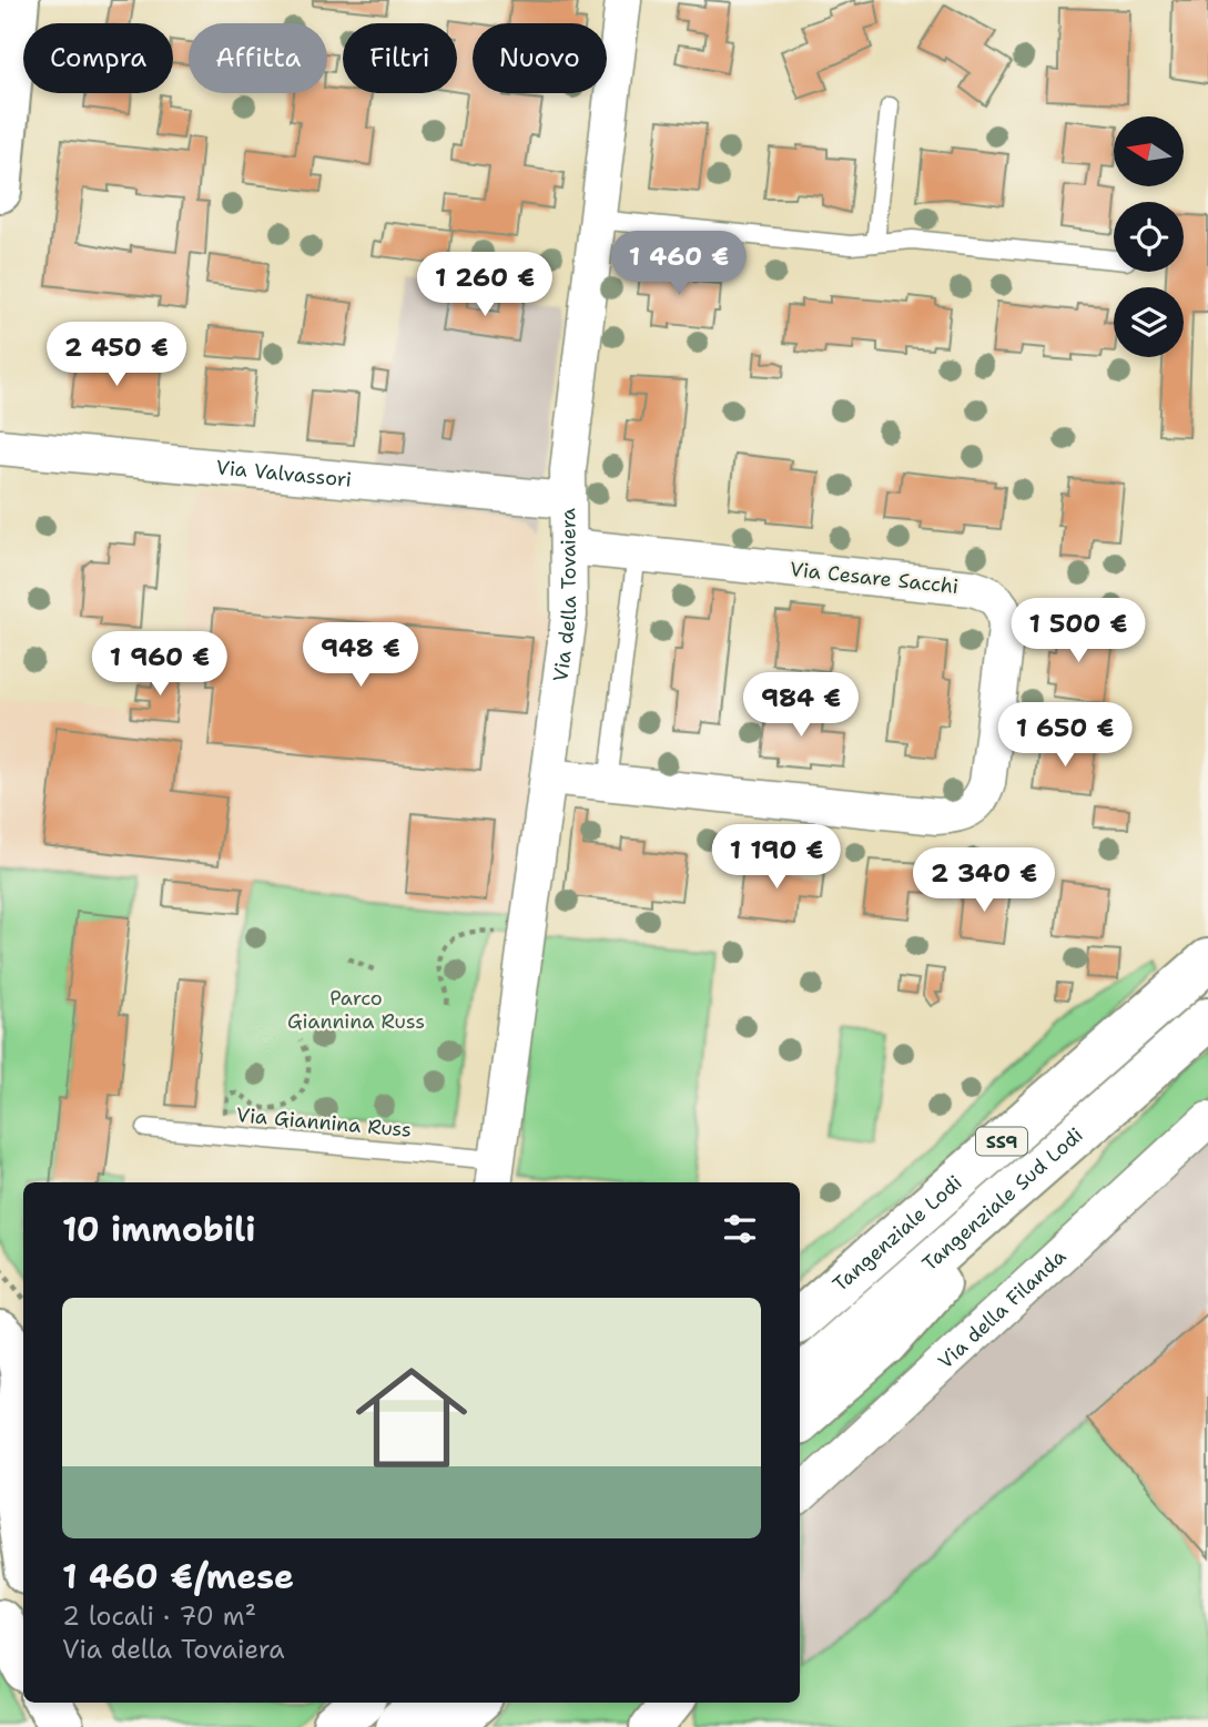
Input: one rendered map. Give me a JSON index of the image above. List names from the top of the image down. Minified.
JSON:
{"streets":{"main road":["SS9","Tangenziale Sud Lodi","Tangenziale Lodi"],"street":["Via Valvassori","Via Cesare Sacchi","Via della Tovaiera","Via della Filanda"],"lane":["Via Giannina Russ"]},"crossings":[["Via Valvassori","Via della Tovaiera"],["Via Cesare Sacchi","Via della Tovaiera"],["Via della Tovaiera","Via Giannina Russ"]],"parks":["Parco Giannina Russ"],"north":"left","page":{"chip":["Compra","Affitta","Filtri","Nuovo"],"price":["1 460 €","1 260 €","2 450 €","1 500 €","948 €","1 960 €","984 €","1 650 €","1 190 €","2 340 €"],"heading":"10 immobili","list":[{"name":"1 460 €/mese","note":"2 locali · 70 m² · Via della Tovaiera"}]}}
